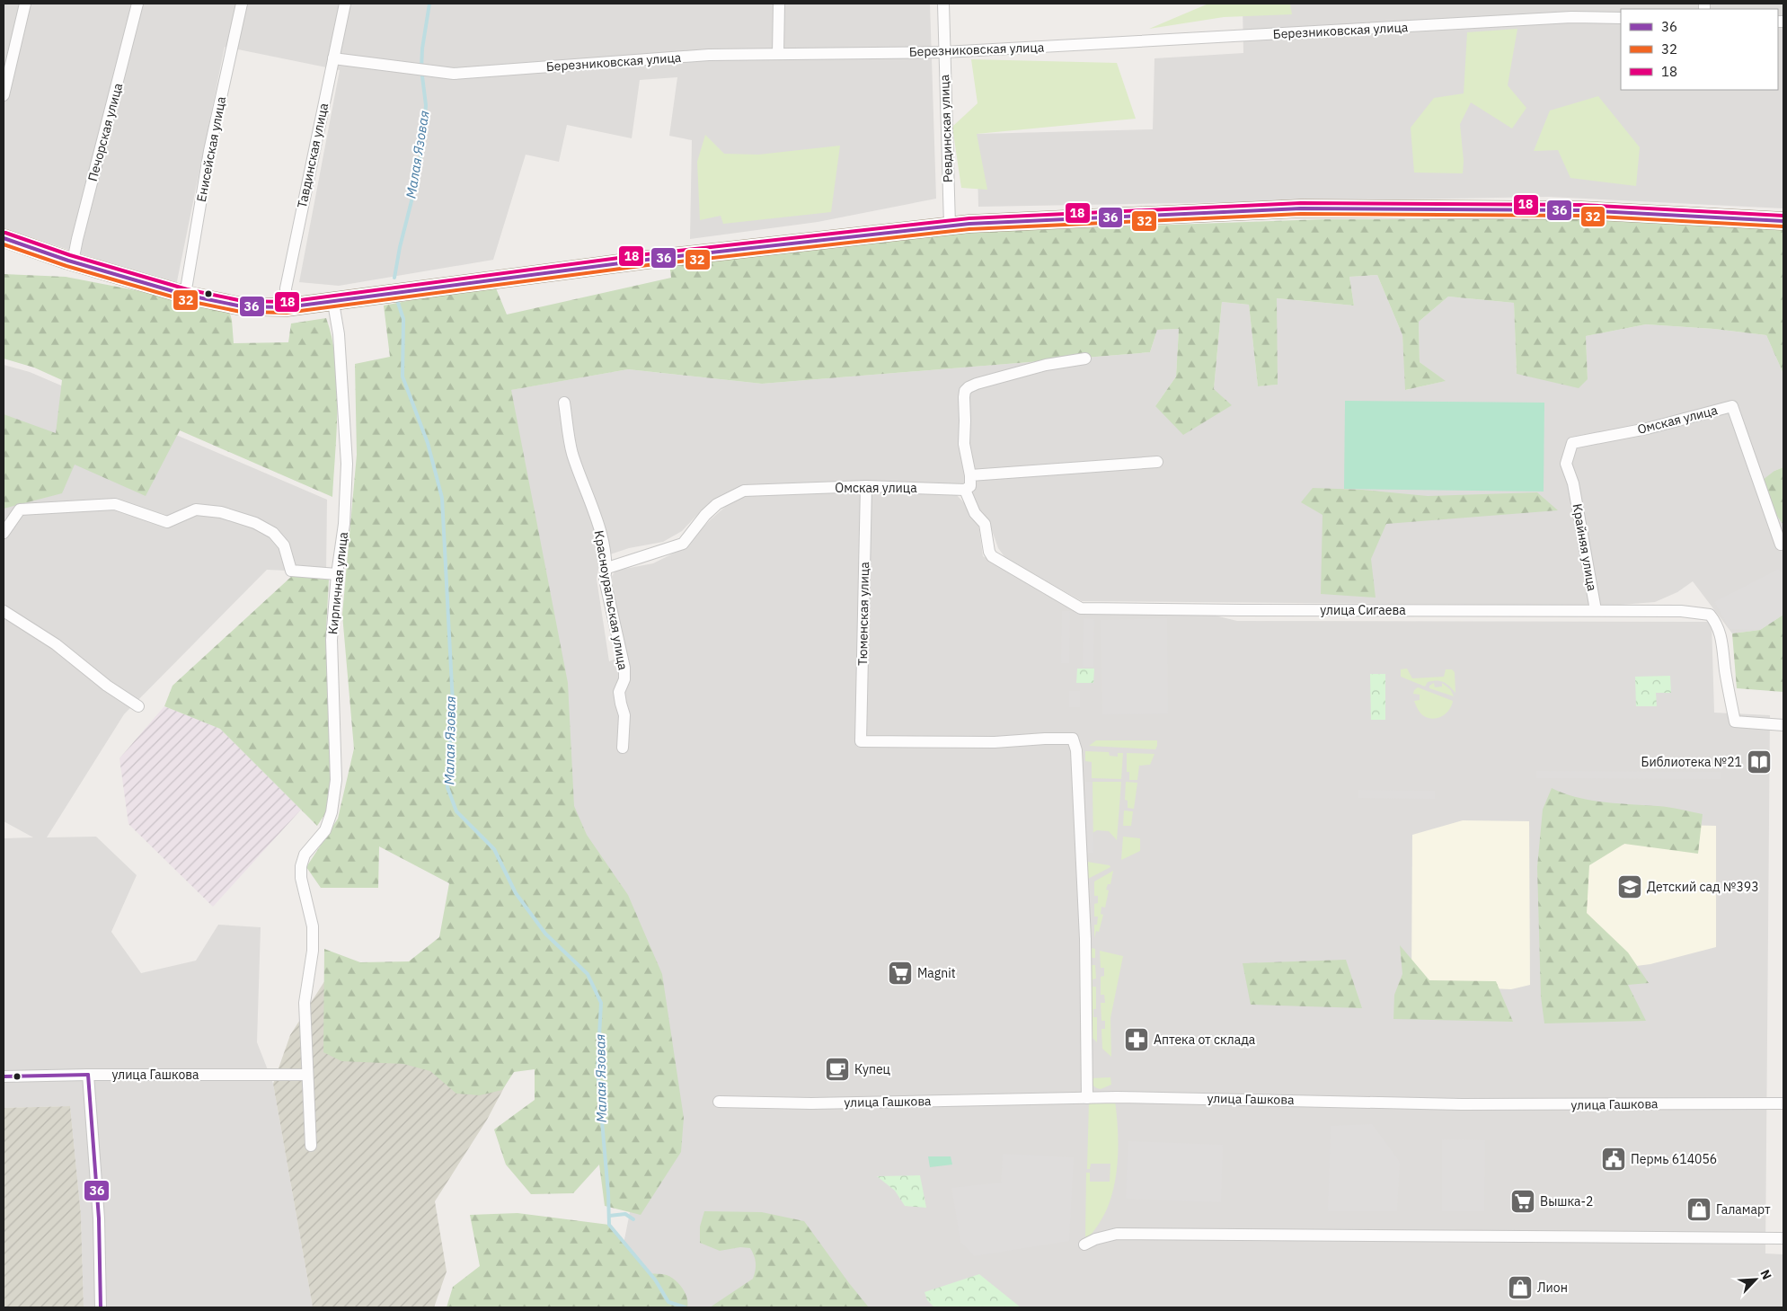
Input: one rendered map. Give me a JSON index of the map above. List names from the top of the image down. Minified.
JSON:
{"streets":{"street":["Березниковская улица","Ревдинская улица","Печорская улица","Енисейская улица","Тавдинская улица","Омская улица","Крайняя улица","Кирпичная улица","Красноуральская улица","улица Сигаева","Тюменская улица","улица Гашкова"]},"crossings":[["Березниковская улица","Ревдинская улица"],["Березниковская улица","Тавдинская улица"],["Омская улица","Крайняя улица"],["Омская улица","Красноуральская улица"],["Омская улица","улица Сигаева"],["Омская улица","Тюменская улица"],["Крайняя улица","улица Сигаева"],["Кирпичная улица","улица Гашкова"],["Тюменская улица","улица Гашкова"]],"water":["Малая Язовая"],"places":{"library":["Библиотека №21"],"school or university":["Детский сад №393"],"supermarket":["Magnit","Вышка-2"],"pharmacy":["Аптека от склада"],"cafe":["Купец"],"public building":["Пермь 614056"],"shop":["Галамарт","Лион"]},"lines":["transit line 18","transit line 36","transit line 32"],"legend":["36","32","18"],"north":"top right"}
